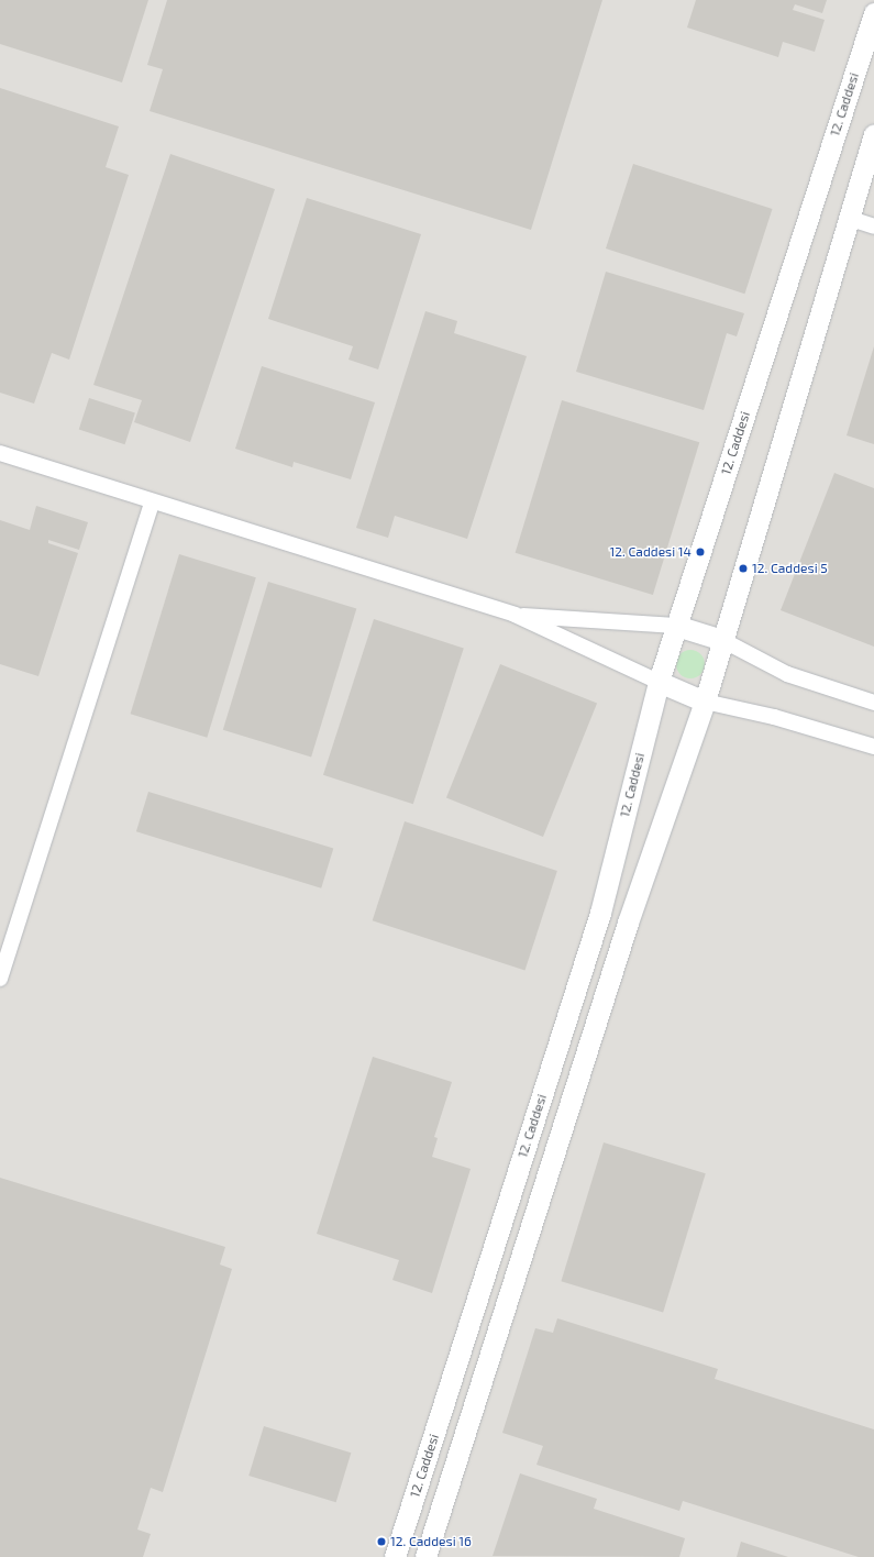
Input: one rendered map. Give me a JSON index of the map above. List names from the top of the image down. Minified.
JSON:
{"streets":{"street":["12. Caddesi"]},"places":["12. Caddesi 14","12. Caddesi 5","12. Caddesi 16"]}
